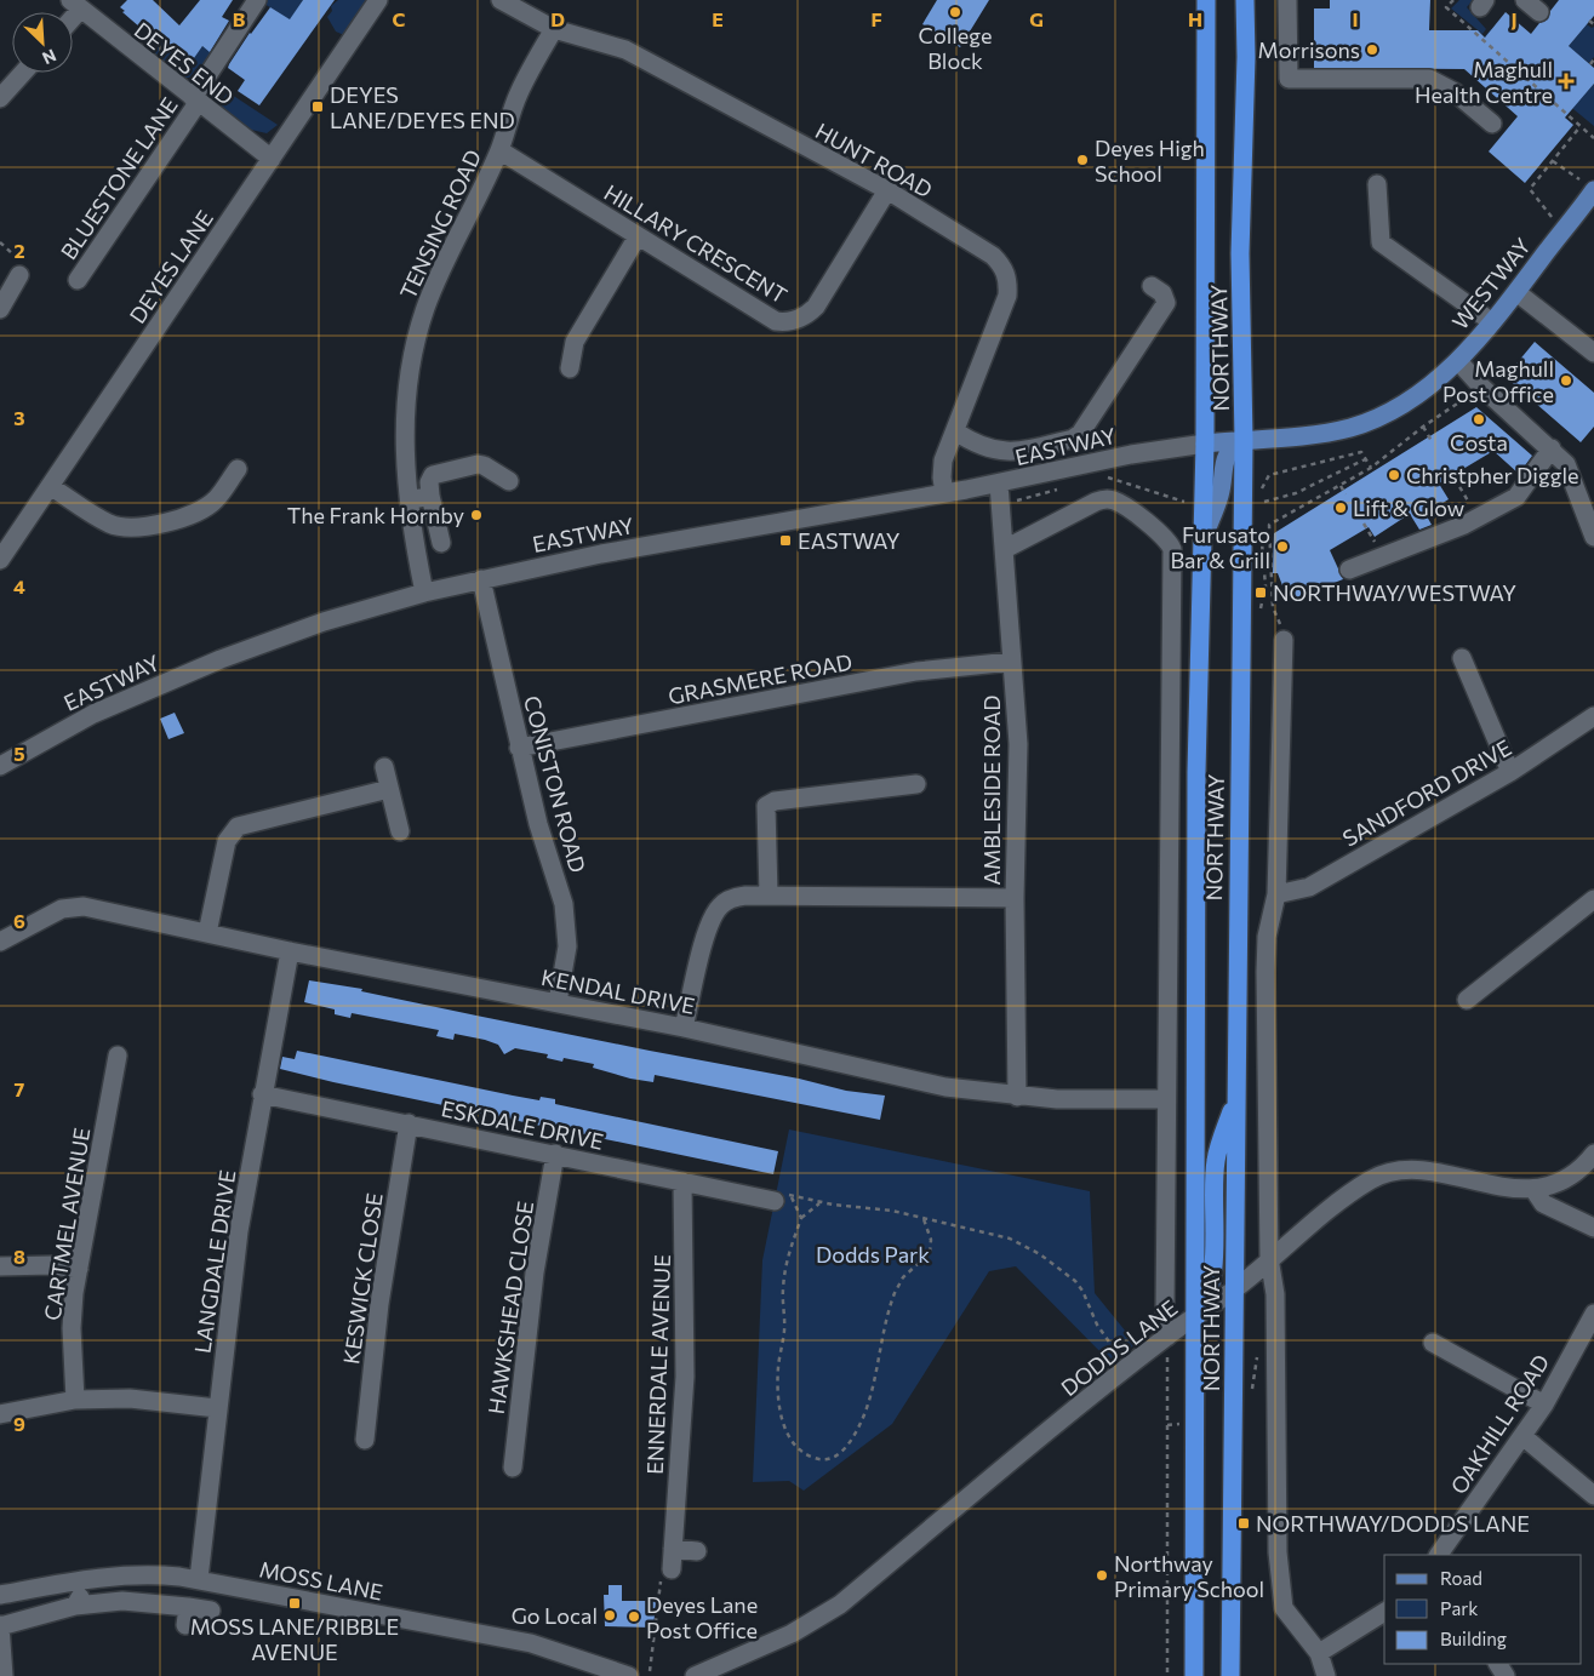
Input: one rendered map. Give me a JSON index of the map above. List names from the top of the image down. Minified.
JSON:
{"streets":{"highway":["NORTHWAY"],"main road":["WESTWAY"],"street":["DEYES END","HUNT ROAD","BLUESTONE LANE","TENSING ROAD","HILLARY CRESCENT","DEYES LANE","EASTWAY","GRASMERE ROAD","CONISTON ROAD","AMBLESIDE ROAD","SANDFORD DRIVE","KENDAL DRIVE","ESKDALE DRIVE","CARTMEL AVENUE","LANGDALE DRIVE","KESWICK CLOSE","HAWKSHEAD CLOSE","DODDS LANE","ENNERDALE AVENUE","OAKHILL ROAD","MOSS LANE"]},"crossings":[["DEYES END","BLUESTONE LANE"],["DEYES END","DEYES LANE"],["HUNT ROAD","TENSING ROAD"],["HUNT ROAD","HILLARY CRESCENT"],["HUNT ROAD","EASTWAY"],["TENSING ROAD","HILLARY CRESCENT"],["TENSING ROAD","EASTWAY"],["WESTWAY","NORTHWAY"],["WESTWAY","EASTWAY"],["NORTHWAY","EASTWAY"],["NORTHWAY","AMBLESIDE ROAD"],["NORTHWAY","KENDAL DRIVE"],["NORTHWAY","DODDS LANE"],["EASTWAY","CONISTON ROAD"],["EASTWAY","AMBLESIDE ROAD"],["GRASMERE ROAD","CONISTON ROAD"],["GRASMERE ROAD","AMBLESIDE ROAD"],["CONISTON ROAD","KENDAL DRIVE"],["AMBLESIDE ROAD","KENDAL DRIVE"],["KENDAL DRIVE","LANGDALE DRIVE"],["ESKDALE DRIVE","LANGDALE DRIVE"],["ESKDALE DRIVE","KESWICK CLOSE"],["ESKDALE DRIVE","HAWKSHEAD CLOSE"],["ESKDALE DRIVE","ENNERDALE AVENUE"],["LANGDALE DRIVE","MOSS LANE"]],"parks":["Dodds Park"],"places":{"other":["College Block","Morrisons","Deyes High School","Maghull Post Office","Costa","Christpher Diggle","Lift & Glow","The Frank Hornby","Furusato Bar & Grill","Northway Primary School","Go Local","Deyes Lane Post Office"],"health":["Maghull Health Centre"],"transit":["DEYES LANE/DEYES END","EASTWAY","NORTHWAY/WESTWAY","NORTHWAY/DODDS LANE","MOSS LANE/RIBBLE AVENUE"]},"legend":["Road","Park","Building"],"north":"bottom right","grid":{"columns":["B","C","D","E","F","G","H","I","J"],"rows":["2","3","4","5","6","7","8","9"]}}
